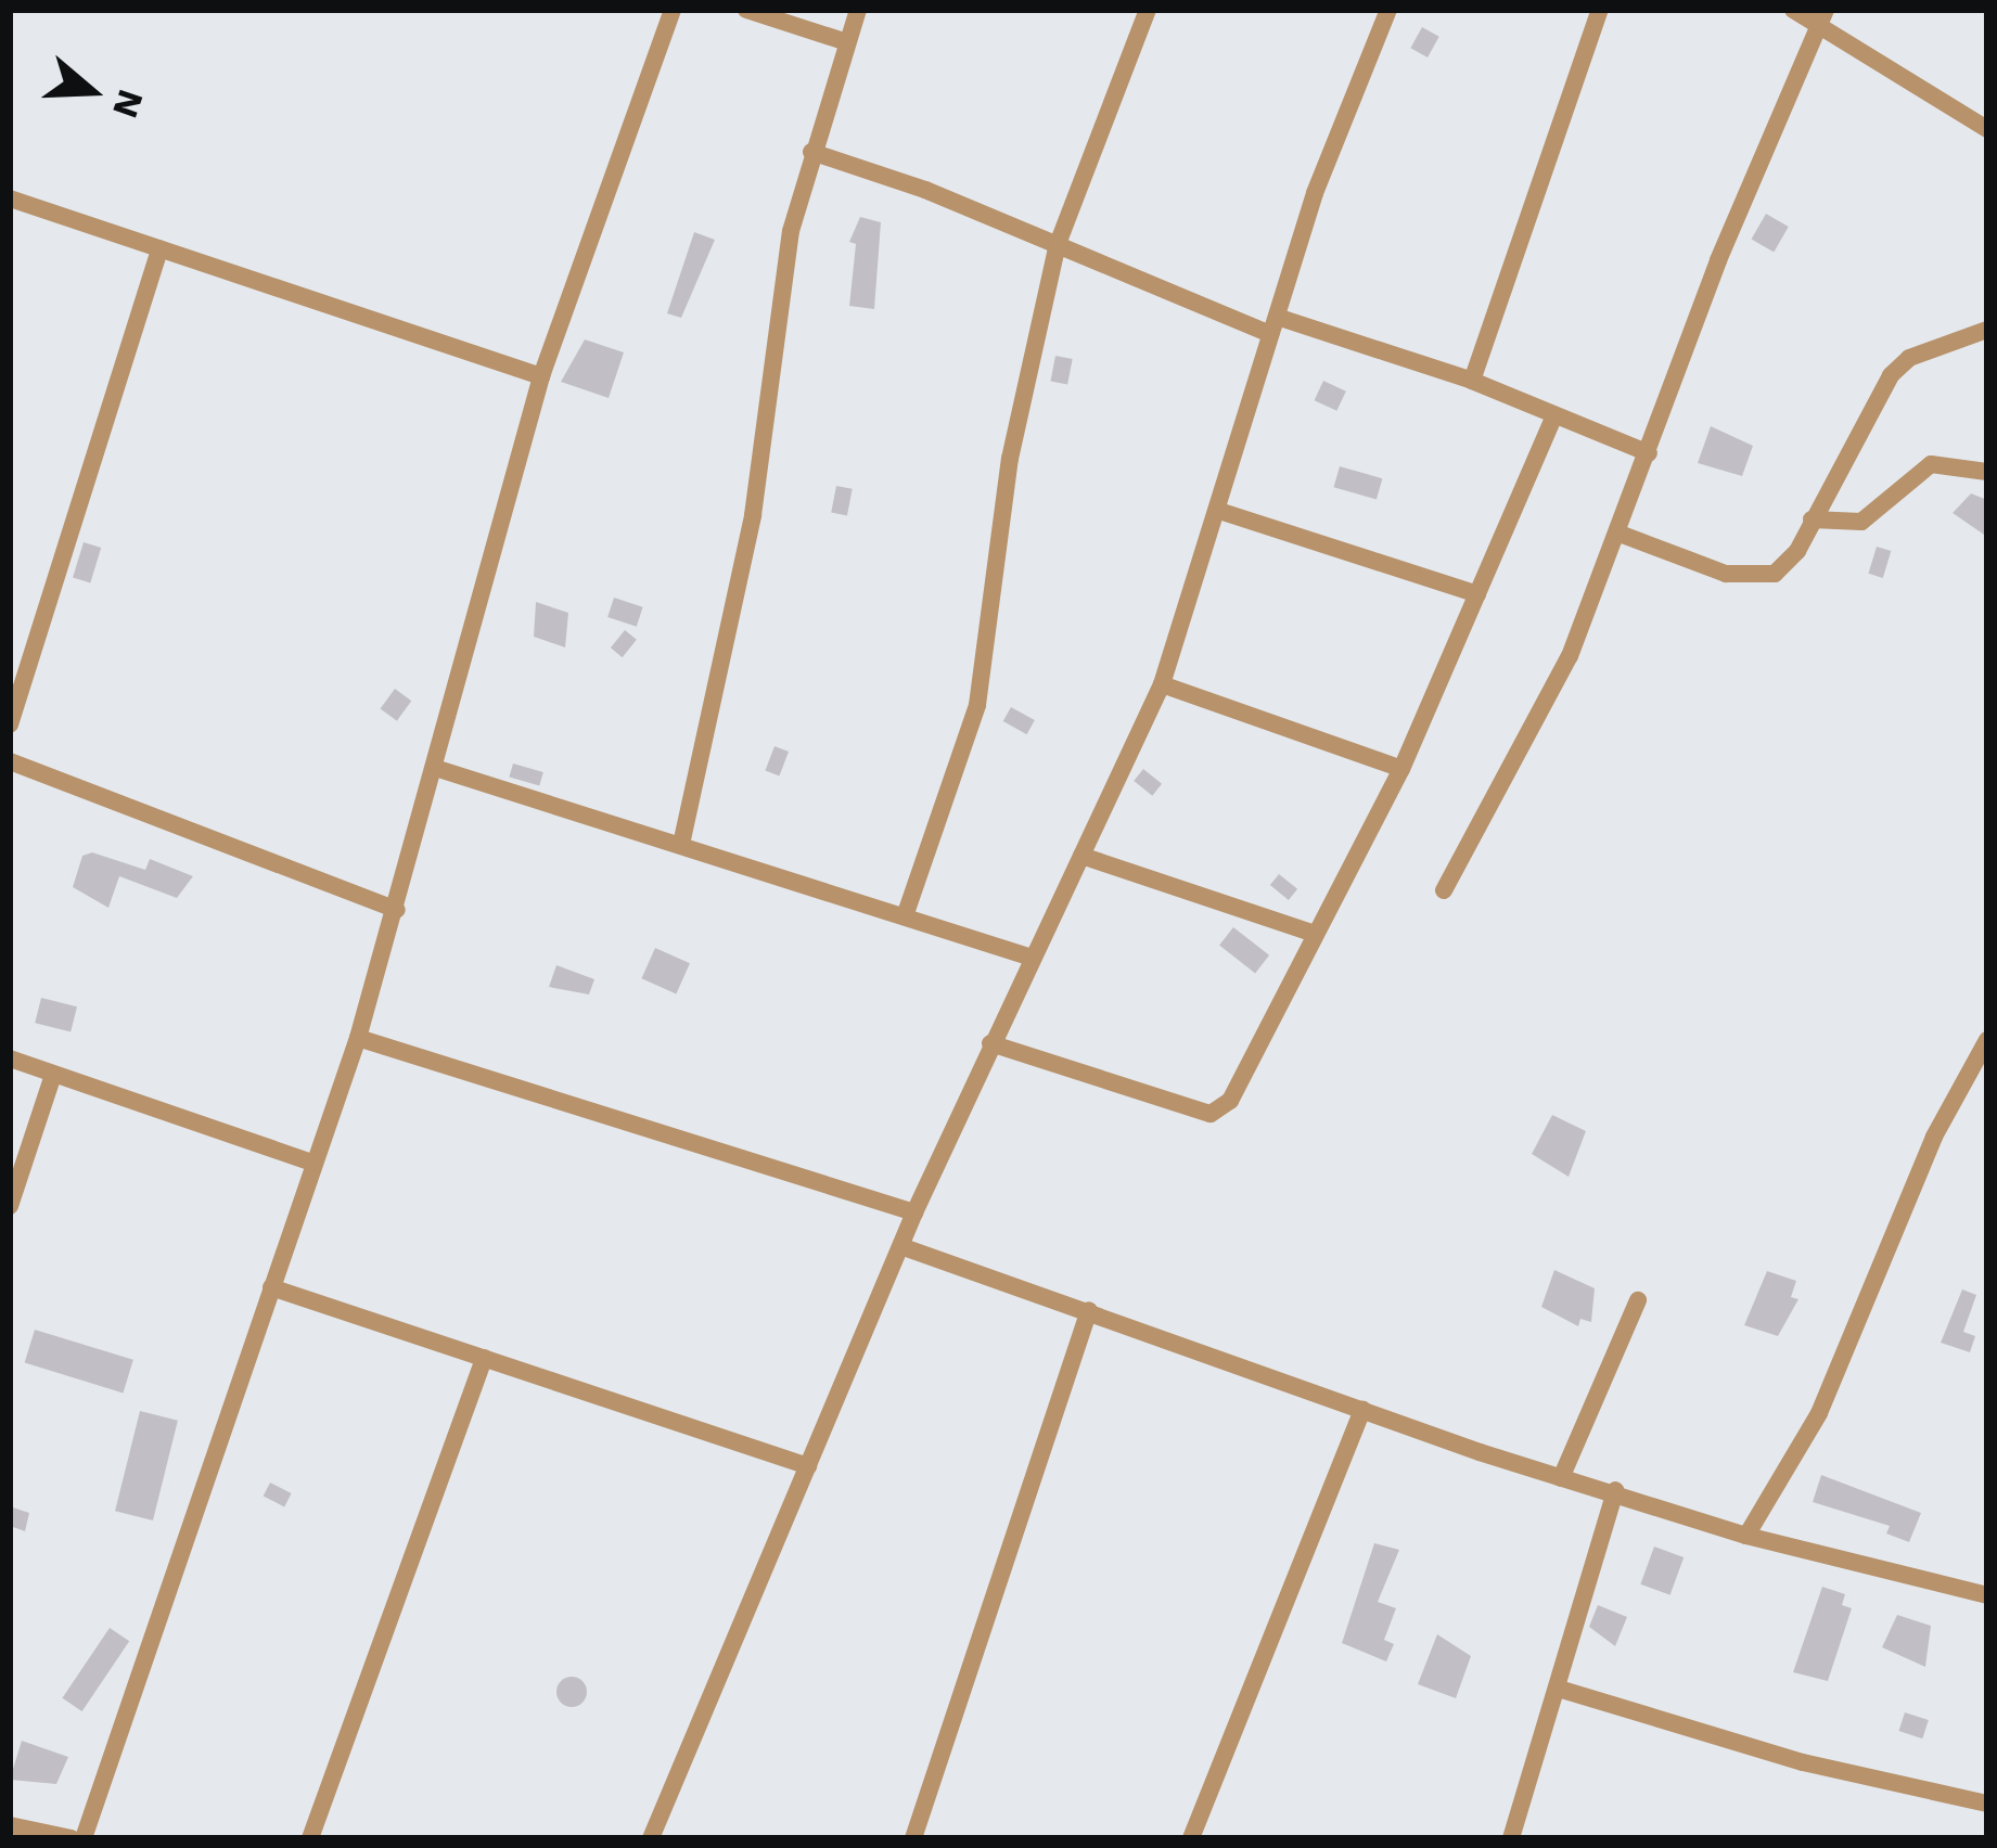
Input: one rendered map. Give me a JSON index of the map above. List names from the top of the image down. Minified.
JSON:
{"north":"right"}
